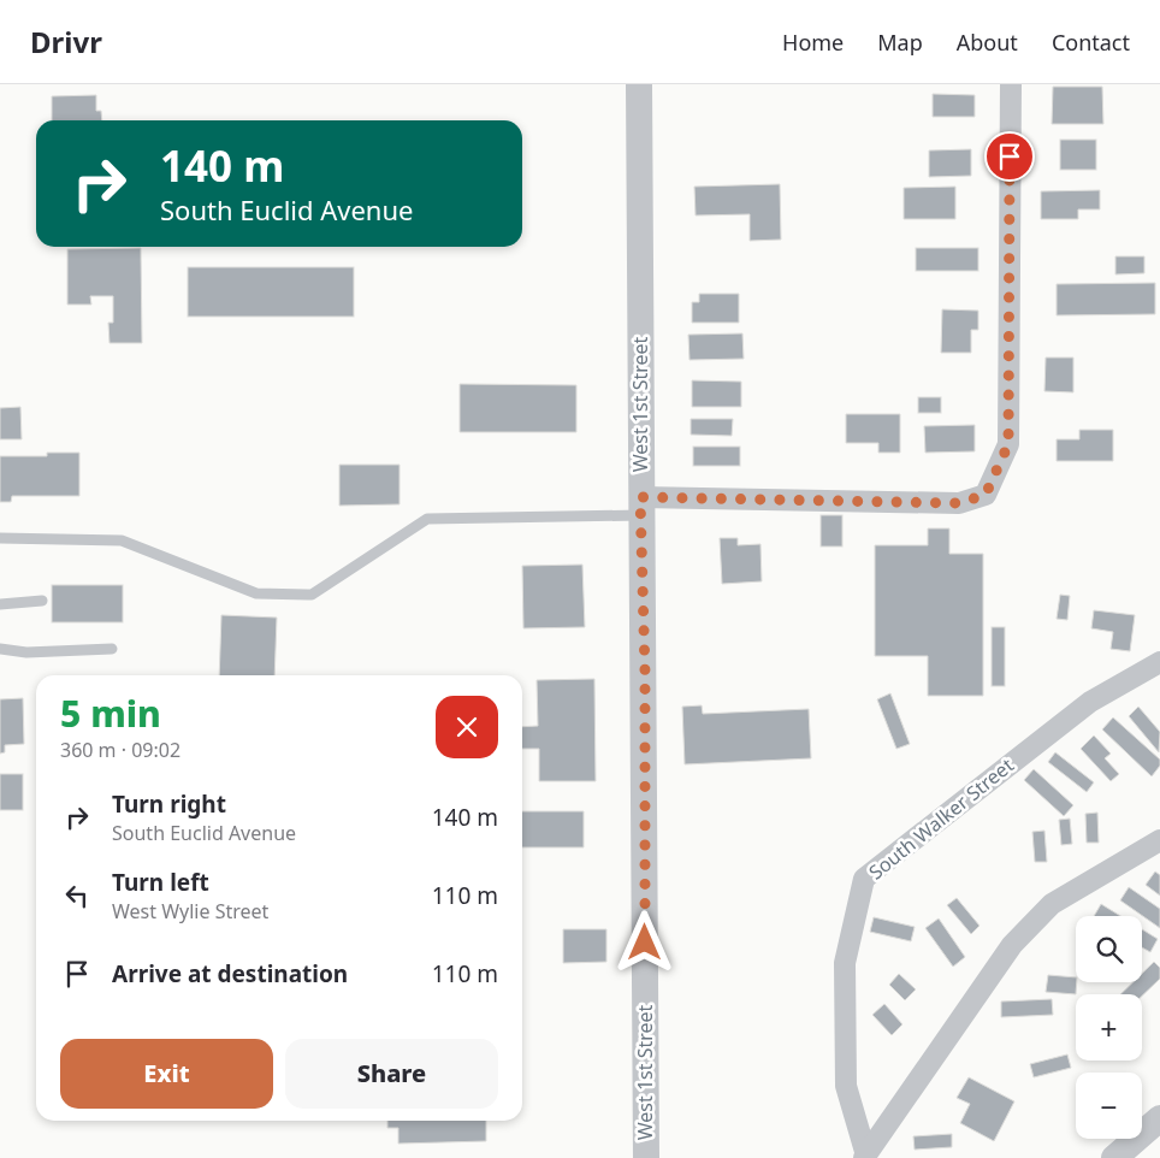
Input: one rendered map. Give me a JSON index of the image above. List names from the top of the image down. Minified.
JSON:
{"streets":{"street":["West 1st Street","South Walker Street"]},"page":{"header":"Drivr","nav":["Home","Map","About","Contact"],"turn":["140 m","South Euclid Avenue"],"heading":["5 min","360 m · 09:02"],"list":[{"name":"Turn right","note":"South Euclid Avenue","value":"140 m"},{"name":"Turn left","note":"West Wylie Street","value":"110 m"},{"name":"Arrive at destination","value":"110 m"}],"map_buttons":["+","−"],"buttons":["Exit","Share"]}}
